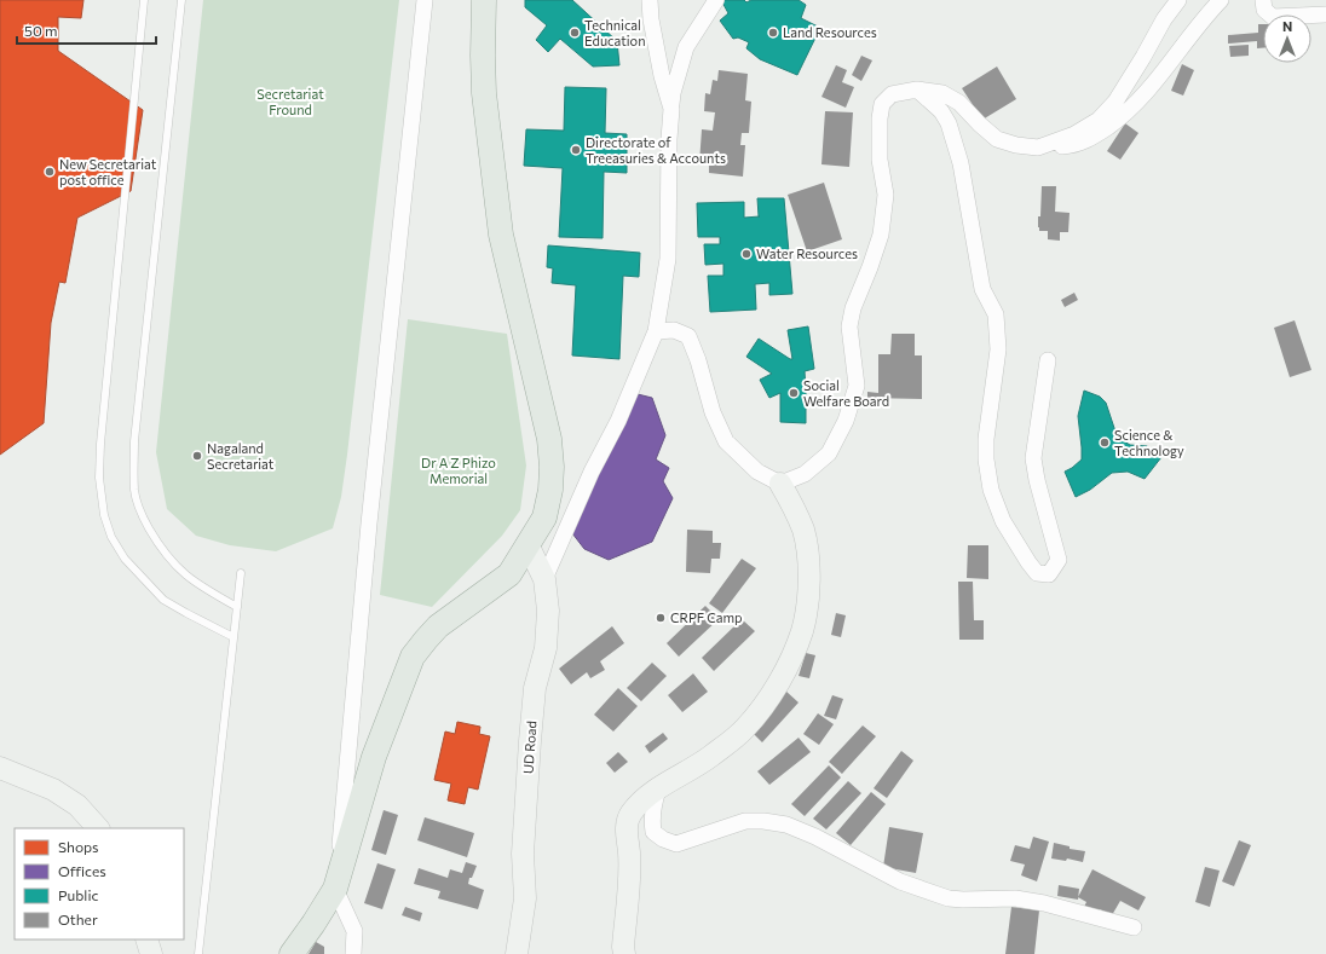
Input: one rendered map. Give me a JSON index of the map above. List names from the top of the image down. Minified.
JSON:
{"streets":{"main road":["UD Road"]},"parks":["Secretariat Fround","Dr A Z Phizo Memorial"],"places":["Technical Education","Land Resources","Directorate of Treeasuries & Accounts","New Secretariat post office","Water Resources","Social Welfare Board","Science & Technology","Nagaland Secretariat","CRPF Camp"],"legend":["Shops","Offices","Public","Other"],"scale_bar":"50 m","north":"top"}
